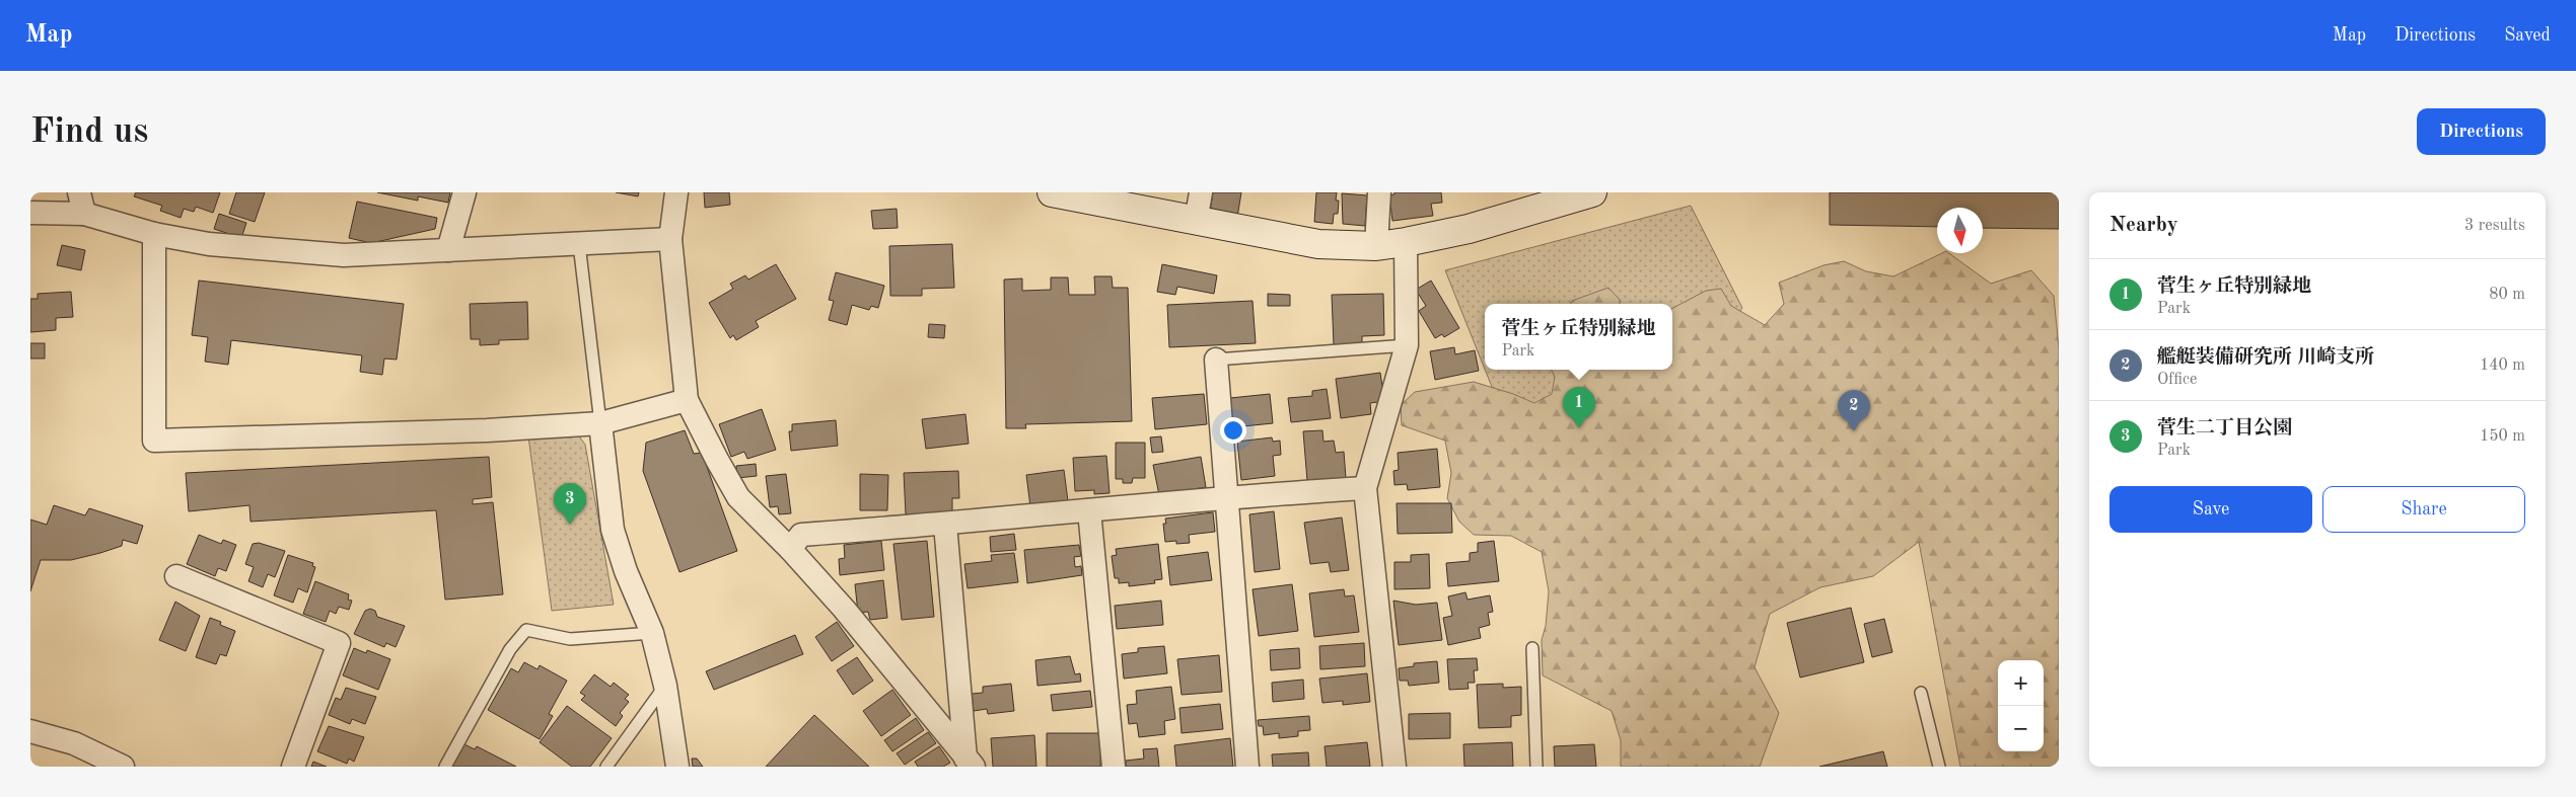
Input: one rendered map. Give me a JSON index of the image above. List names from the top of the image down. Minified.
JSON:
{"north":"bottom","page":{"header":"Map","nav":["Map","Directions","Saved"],"buttons":["Directions",["Save","Share"]],"title":"Find us","heading":["Nearby","3 results"],"list":[{"mark":"1","name":"菅生ヶ丘特別緑地","note":"Park","value":"80 m"},{"mark":"2","name":"艦艇装備研究所 川崎支所","note":"Office","value":"140 m"},{"mark":"3","name":"菅生二丁目公園","note":"Park","value":"150 m"}],"popup":["菅生ヶ丘特別緑地","Park"],"pins":["1","2","3"],"map_buttons":["+","−"]}}
